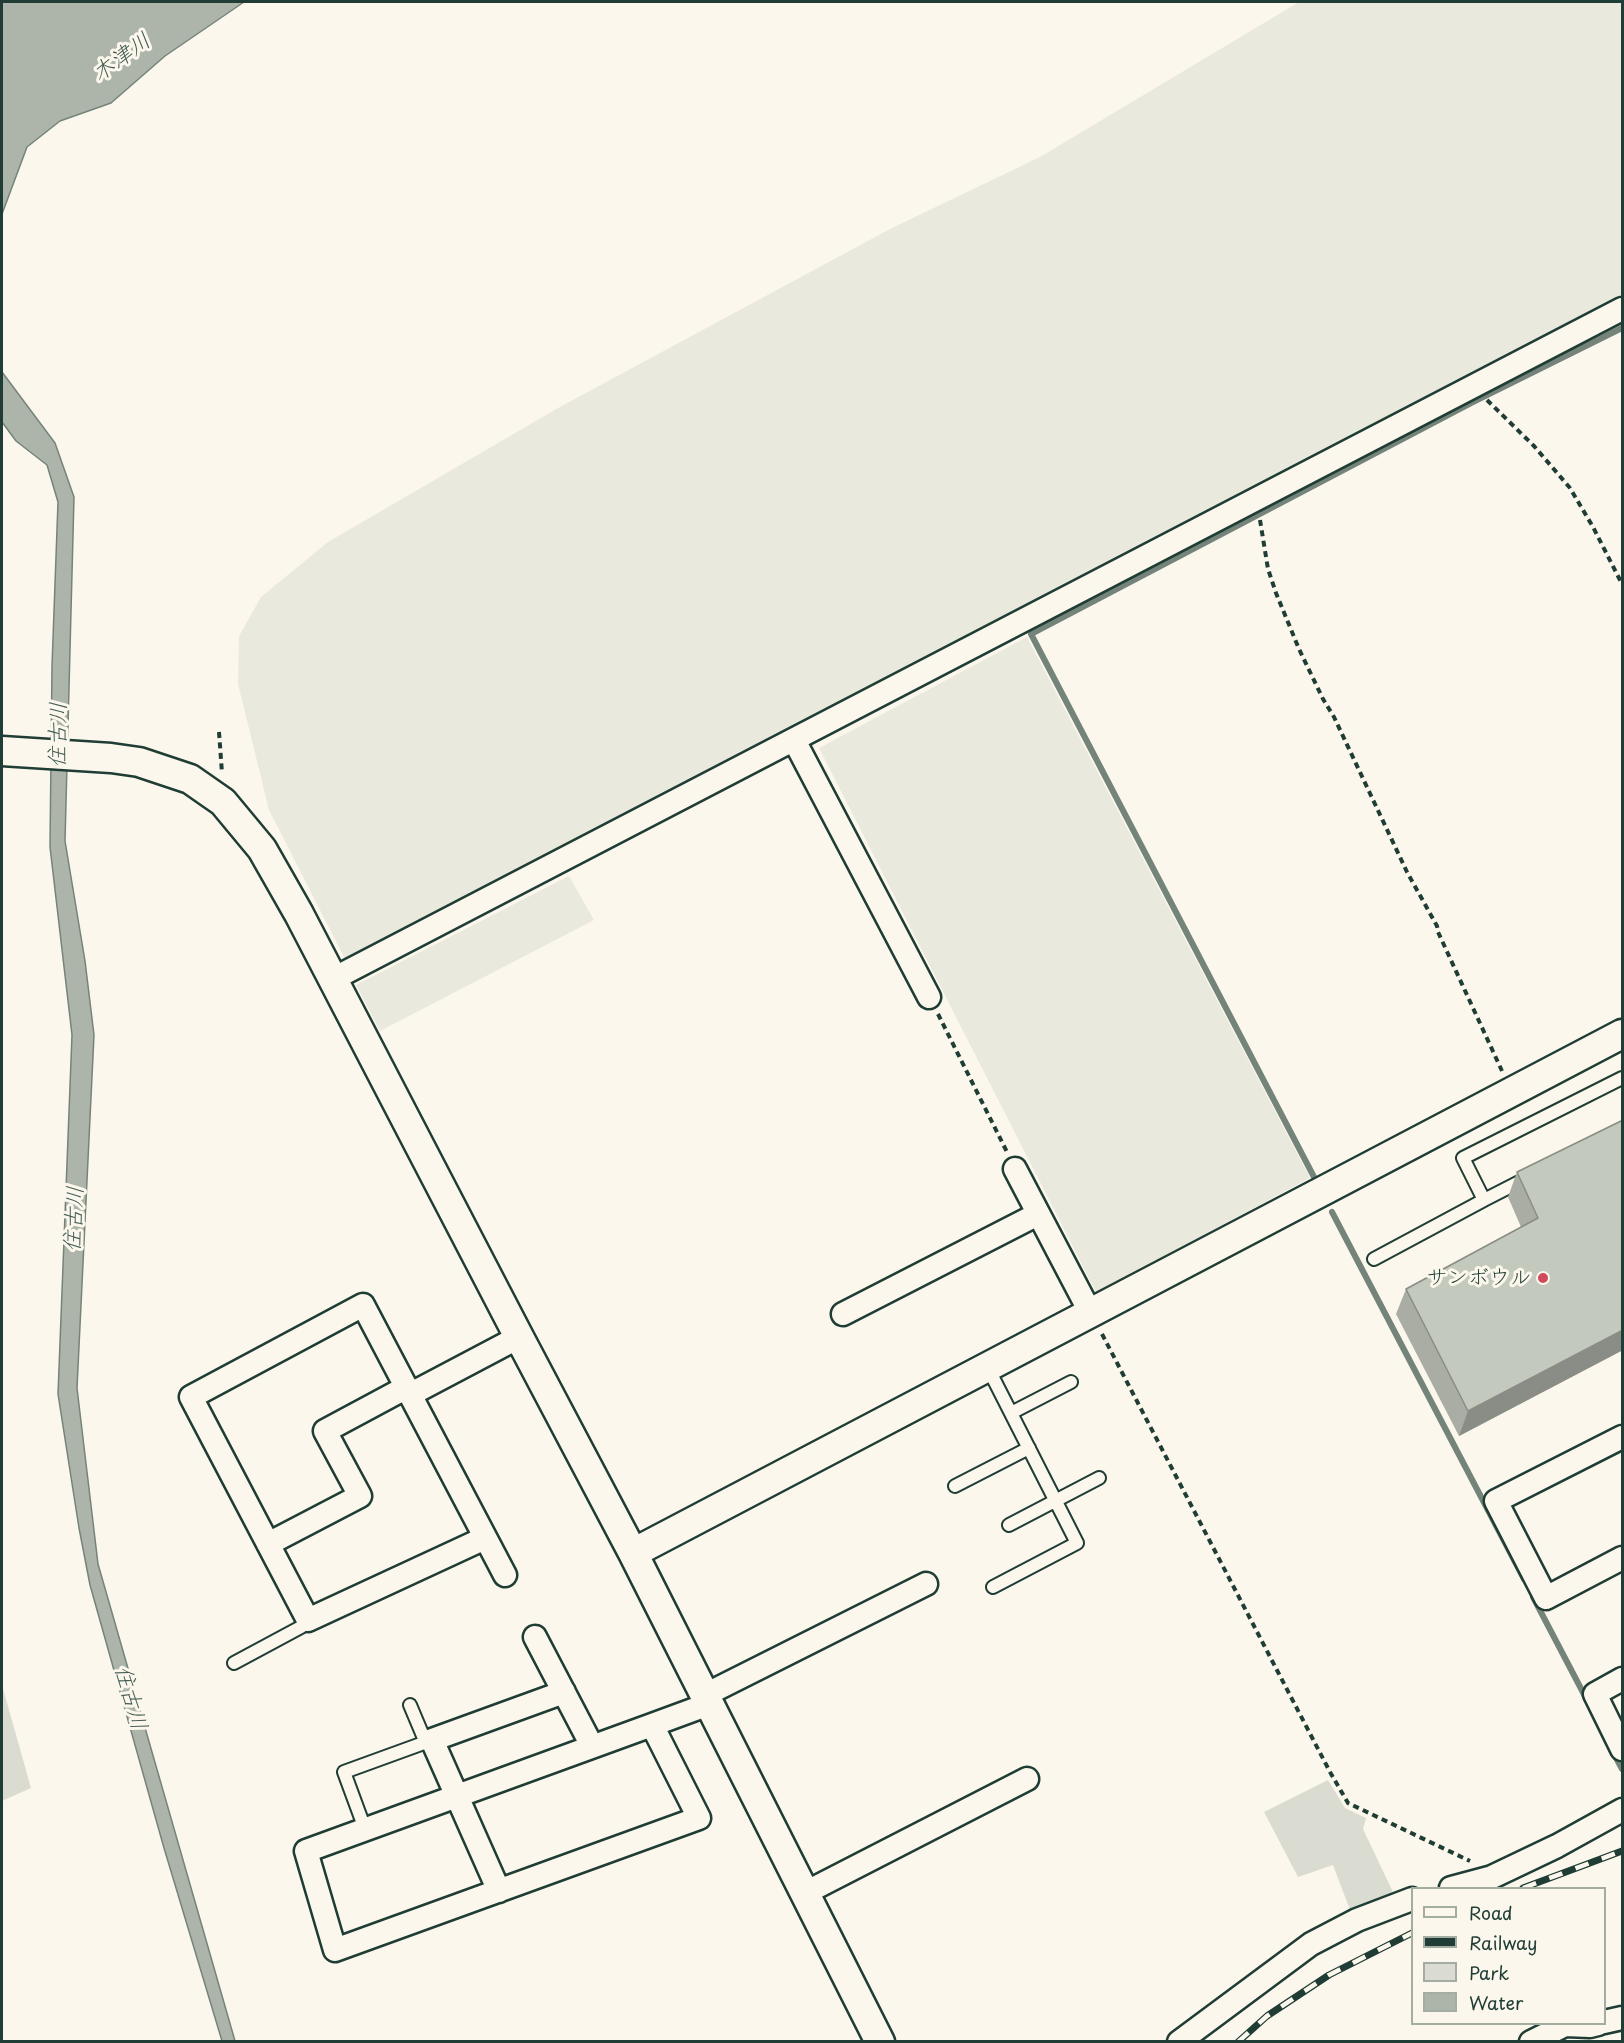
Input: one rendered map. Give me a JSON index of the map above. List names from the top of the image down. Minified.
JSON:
{"water":["木津川","住古川"],"places":["サンボウル"],"legend":["Road","Railway","Park","Water"]}
